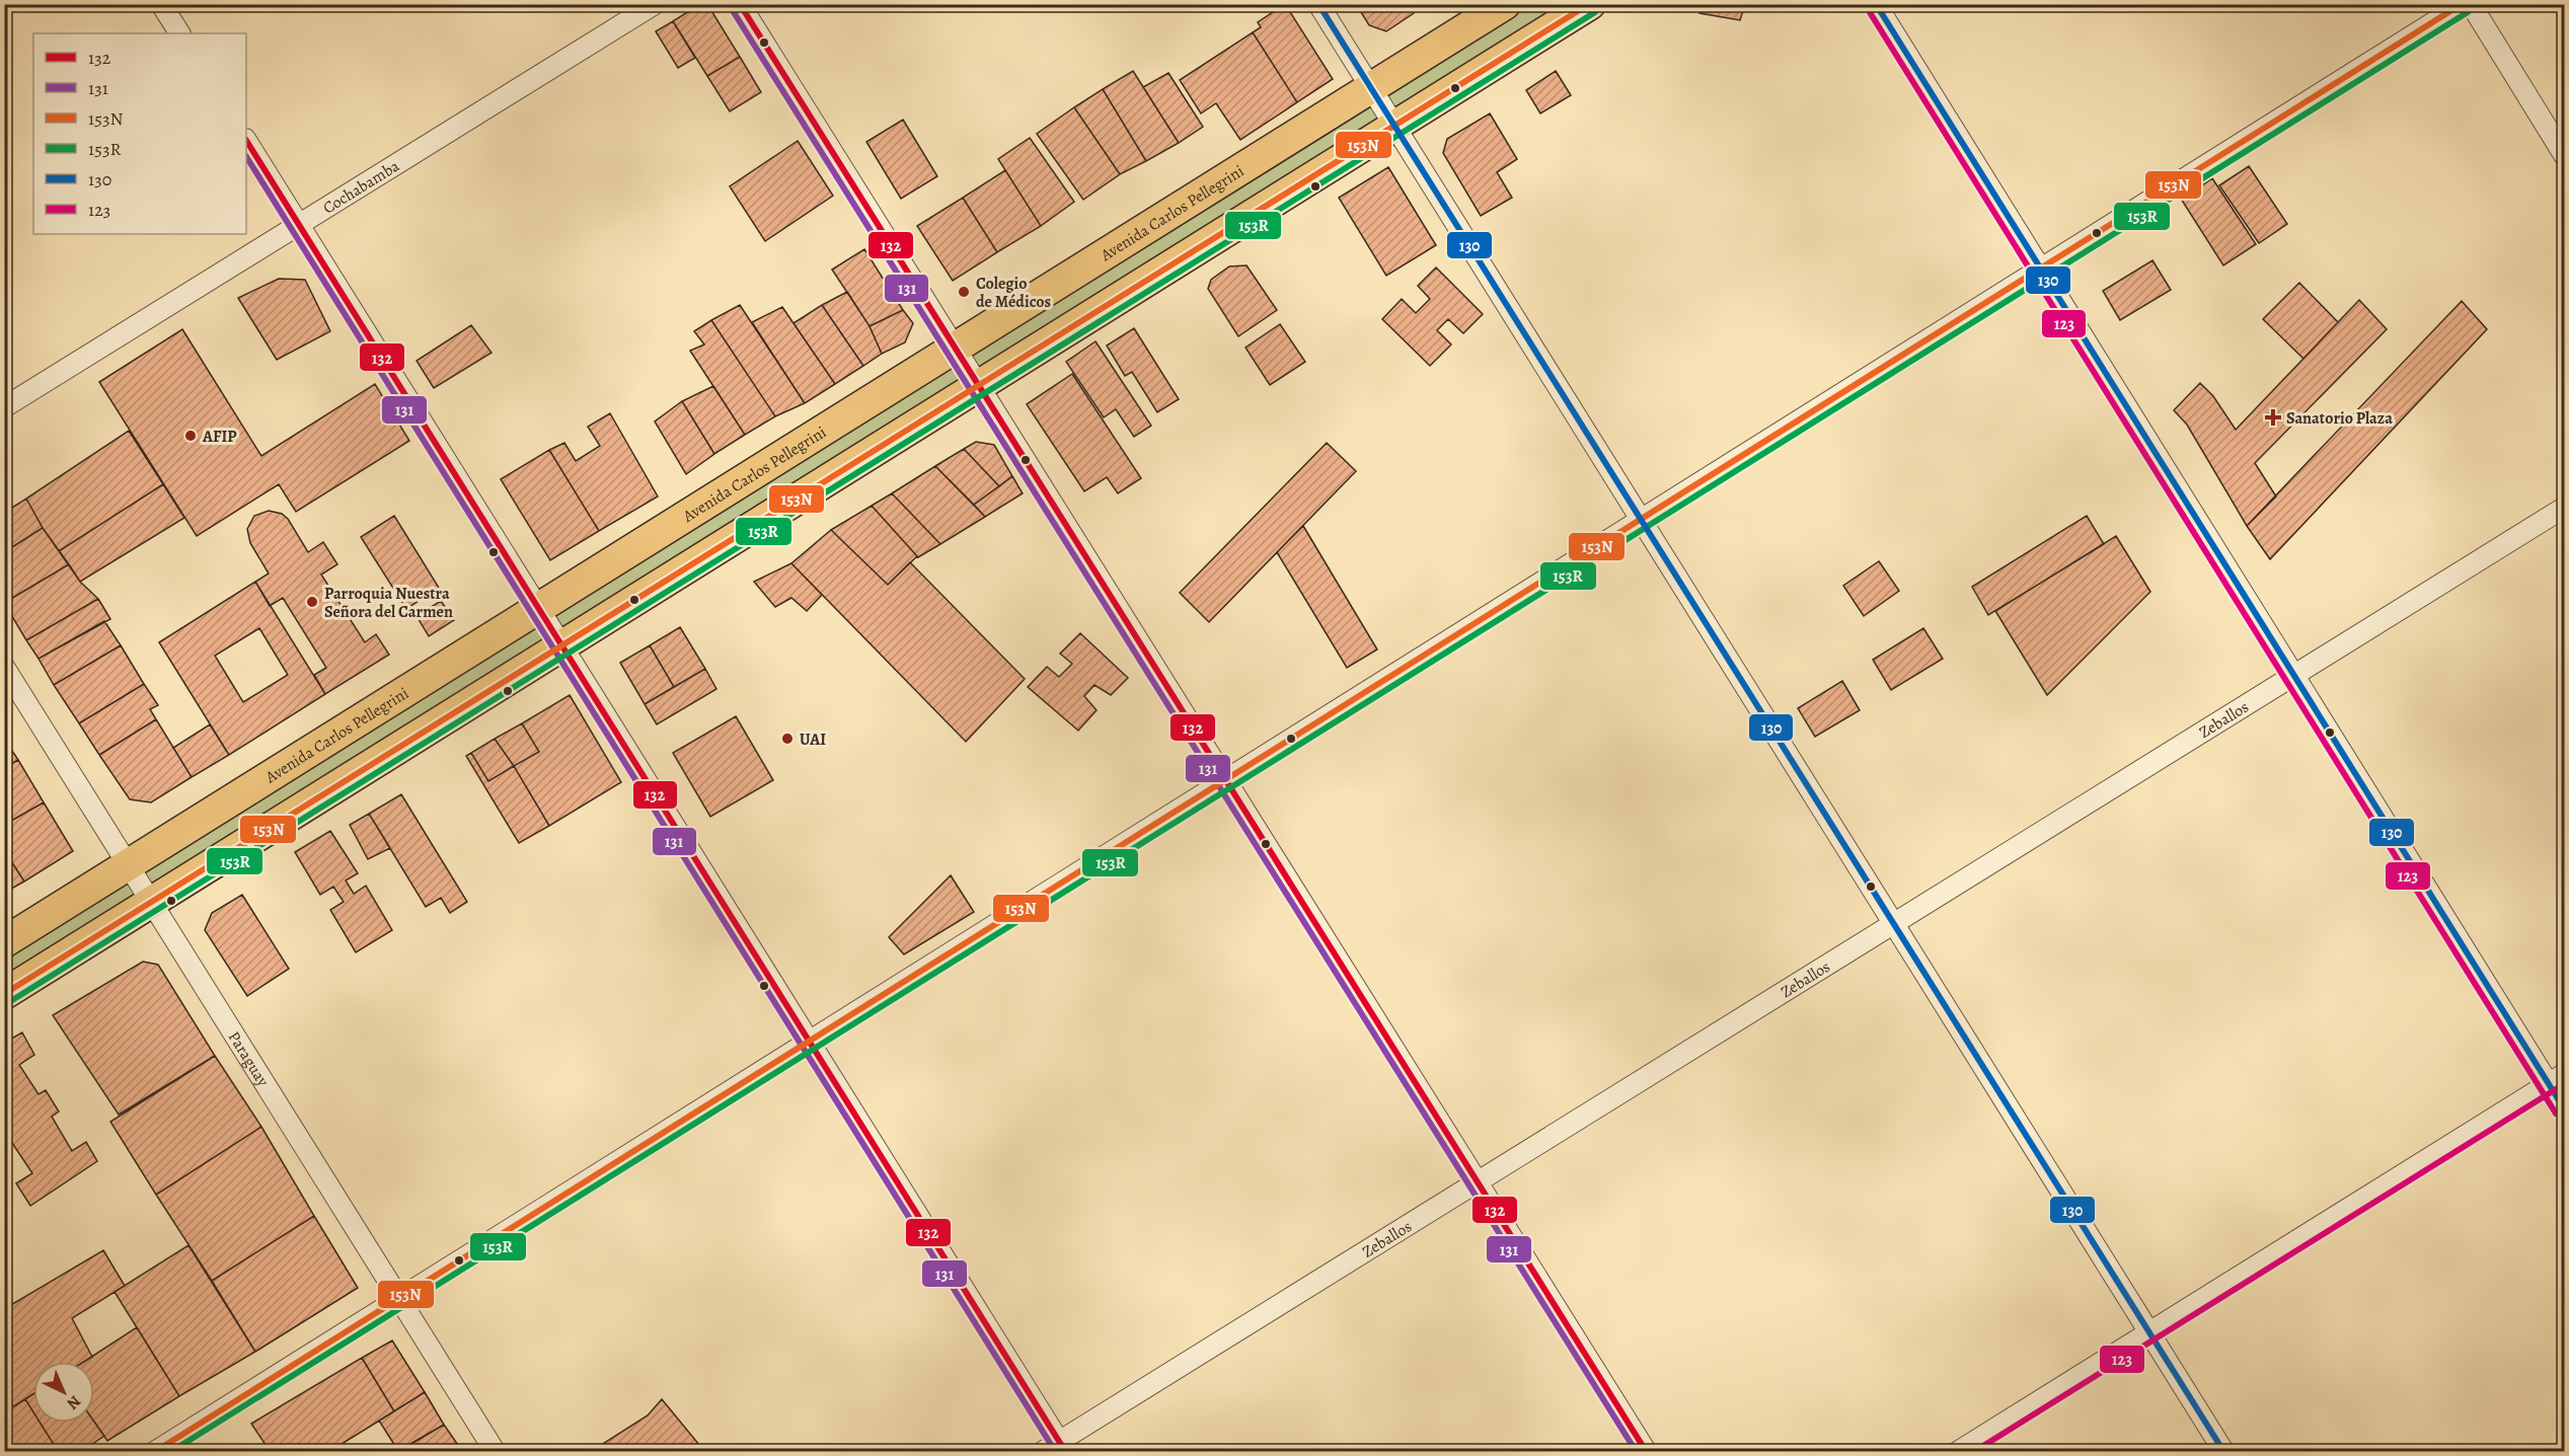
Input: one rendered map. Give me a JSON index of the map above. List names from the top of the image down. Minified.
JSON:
{"streets":{"main road":["Avenida Carlos Pellegrini"],"street":["Cochabamba","Zeballos","Paraguay"]},"crossings":[["Avenida Carlos Pellegrini","Paraguay"]],"places":{"other":["Colegio de Médicos","AFIP","Parroquia Nuestra Señora del Carmen","UAI"],"health":["Sanatorio Plaza"]},"lines":["transit line 132","transit line 153N","transit line 130","transit line 131","transit line 123","transit line 153R"],"legend":["132","131","153N","153R","130","123"],"north":"bottom right"}
